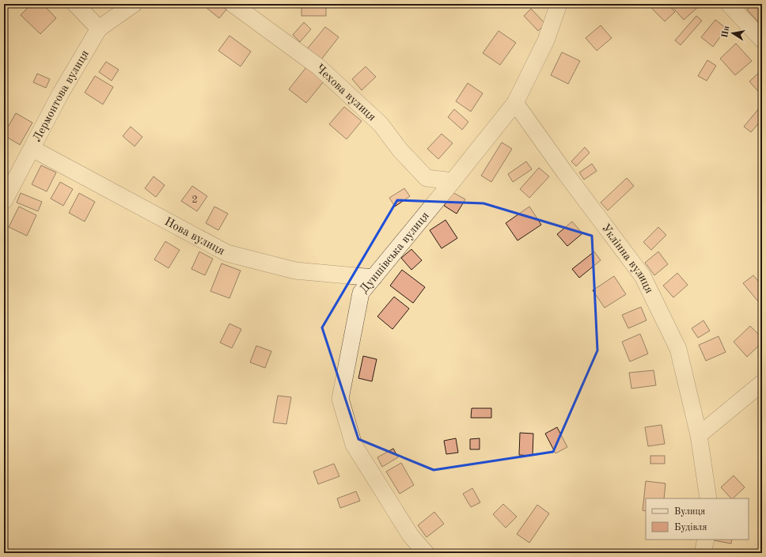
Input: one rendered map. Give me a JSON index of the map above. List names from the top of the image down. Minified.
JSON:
{"streets":{"street":["Чехова вулиця","Лермонтова вулиця","Нова вулиця","Дуншівська вулиця","Уклінна вулиця"]},"crossings":[["Чехова вулиця","Дуншівська вулиця"],["Лермонтова вулиця","Нова вулиця"],["Нова вулиця","Дуншівська вулиця"],["Дуншівська вулиця","Уклінна вулиця"]],"house_numbers":["2"],"legend":["Вулиця","Будівля"],"north":"left"}
